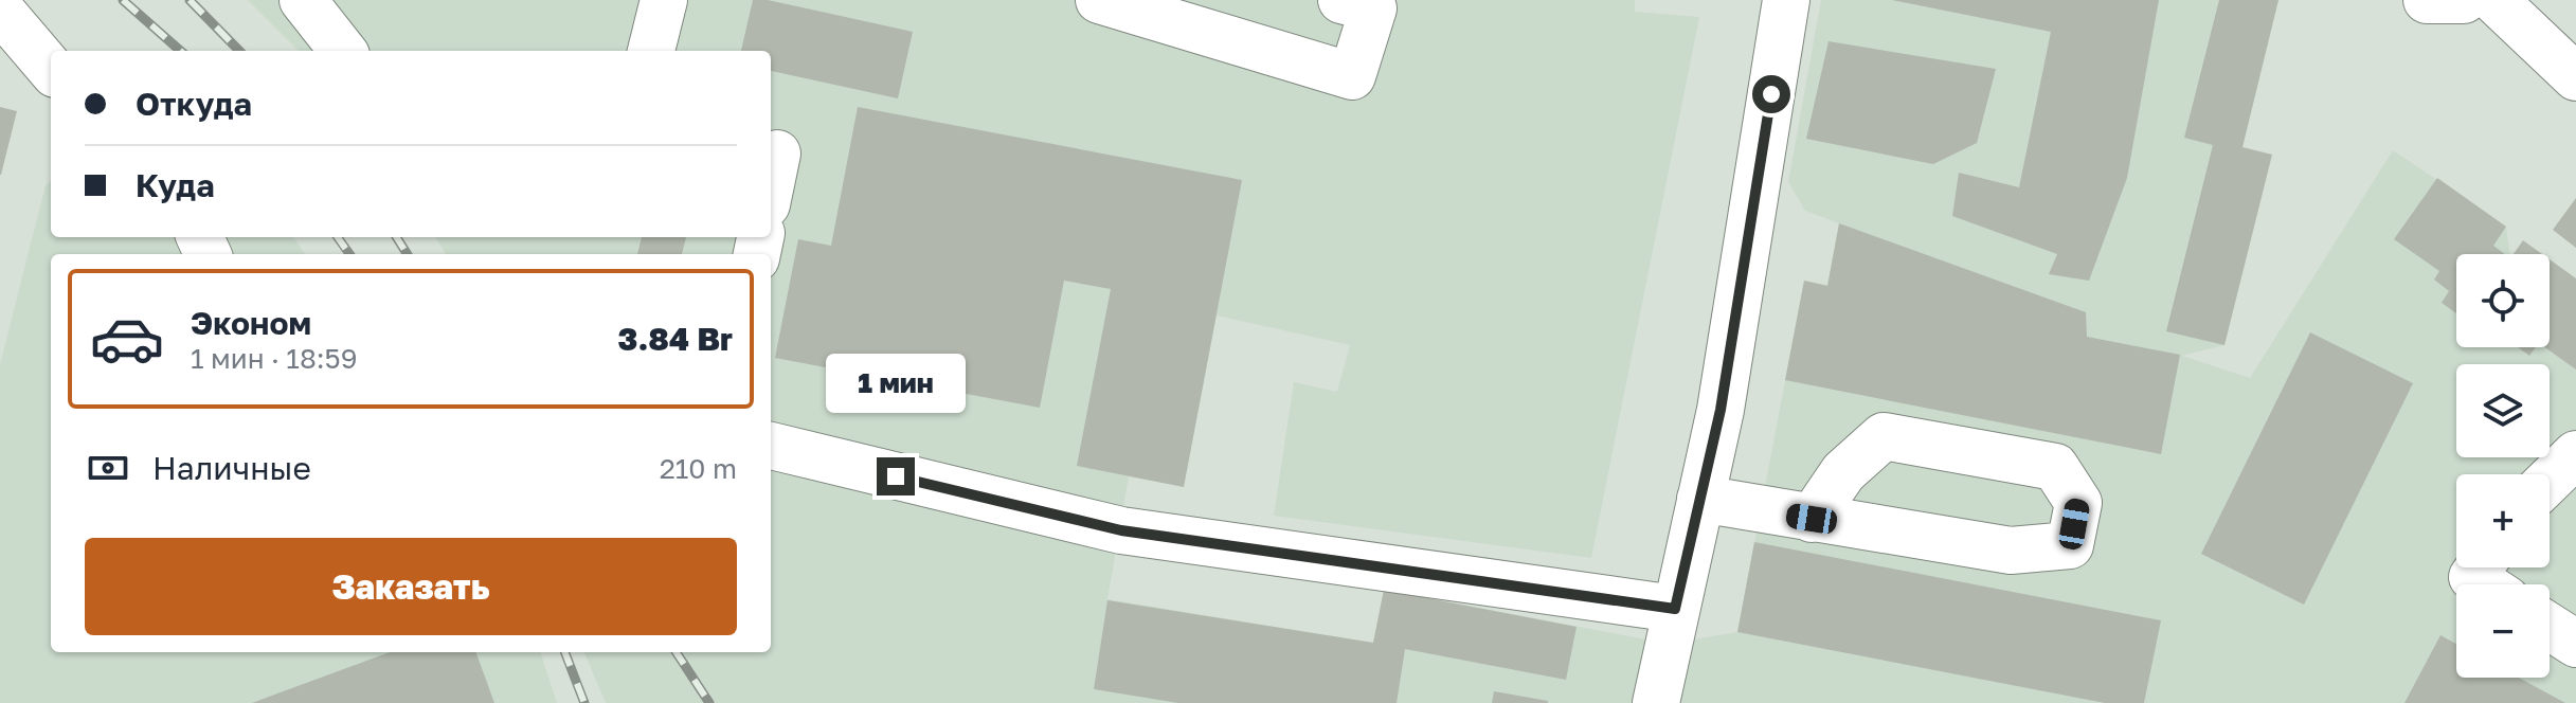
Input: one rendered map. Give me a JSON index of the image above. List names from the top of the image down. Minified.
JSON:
{"page":{"banner":["Откуда","Куда"],"map_buttons":["+","−"],"list":[{"name":"Эконом","note":"1 мин · 18:59","value":"3.84 Br"}],"bubble":"1 мин","pay":["Наличные","210 m"],"buttons":"Заказать"}}
